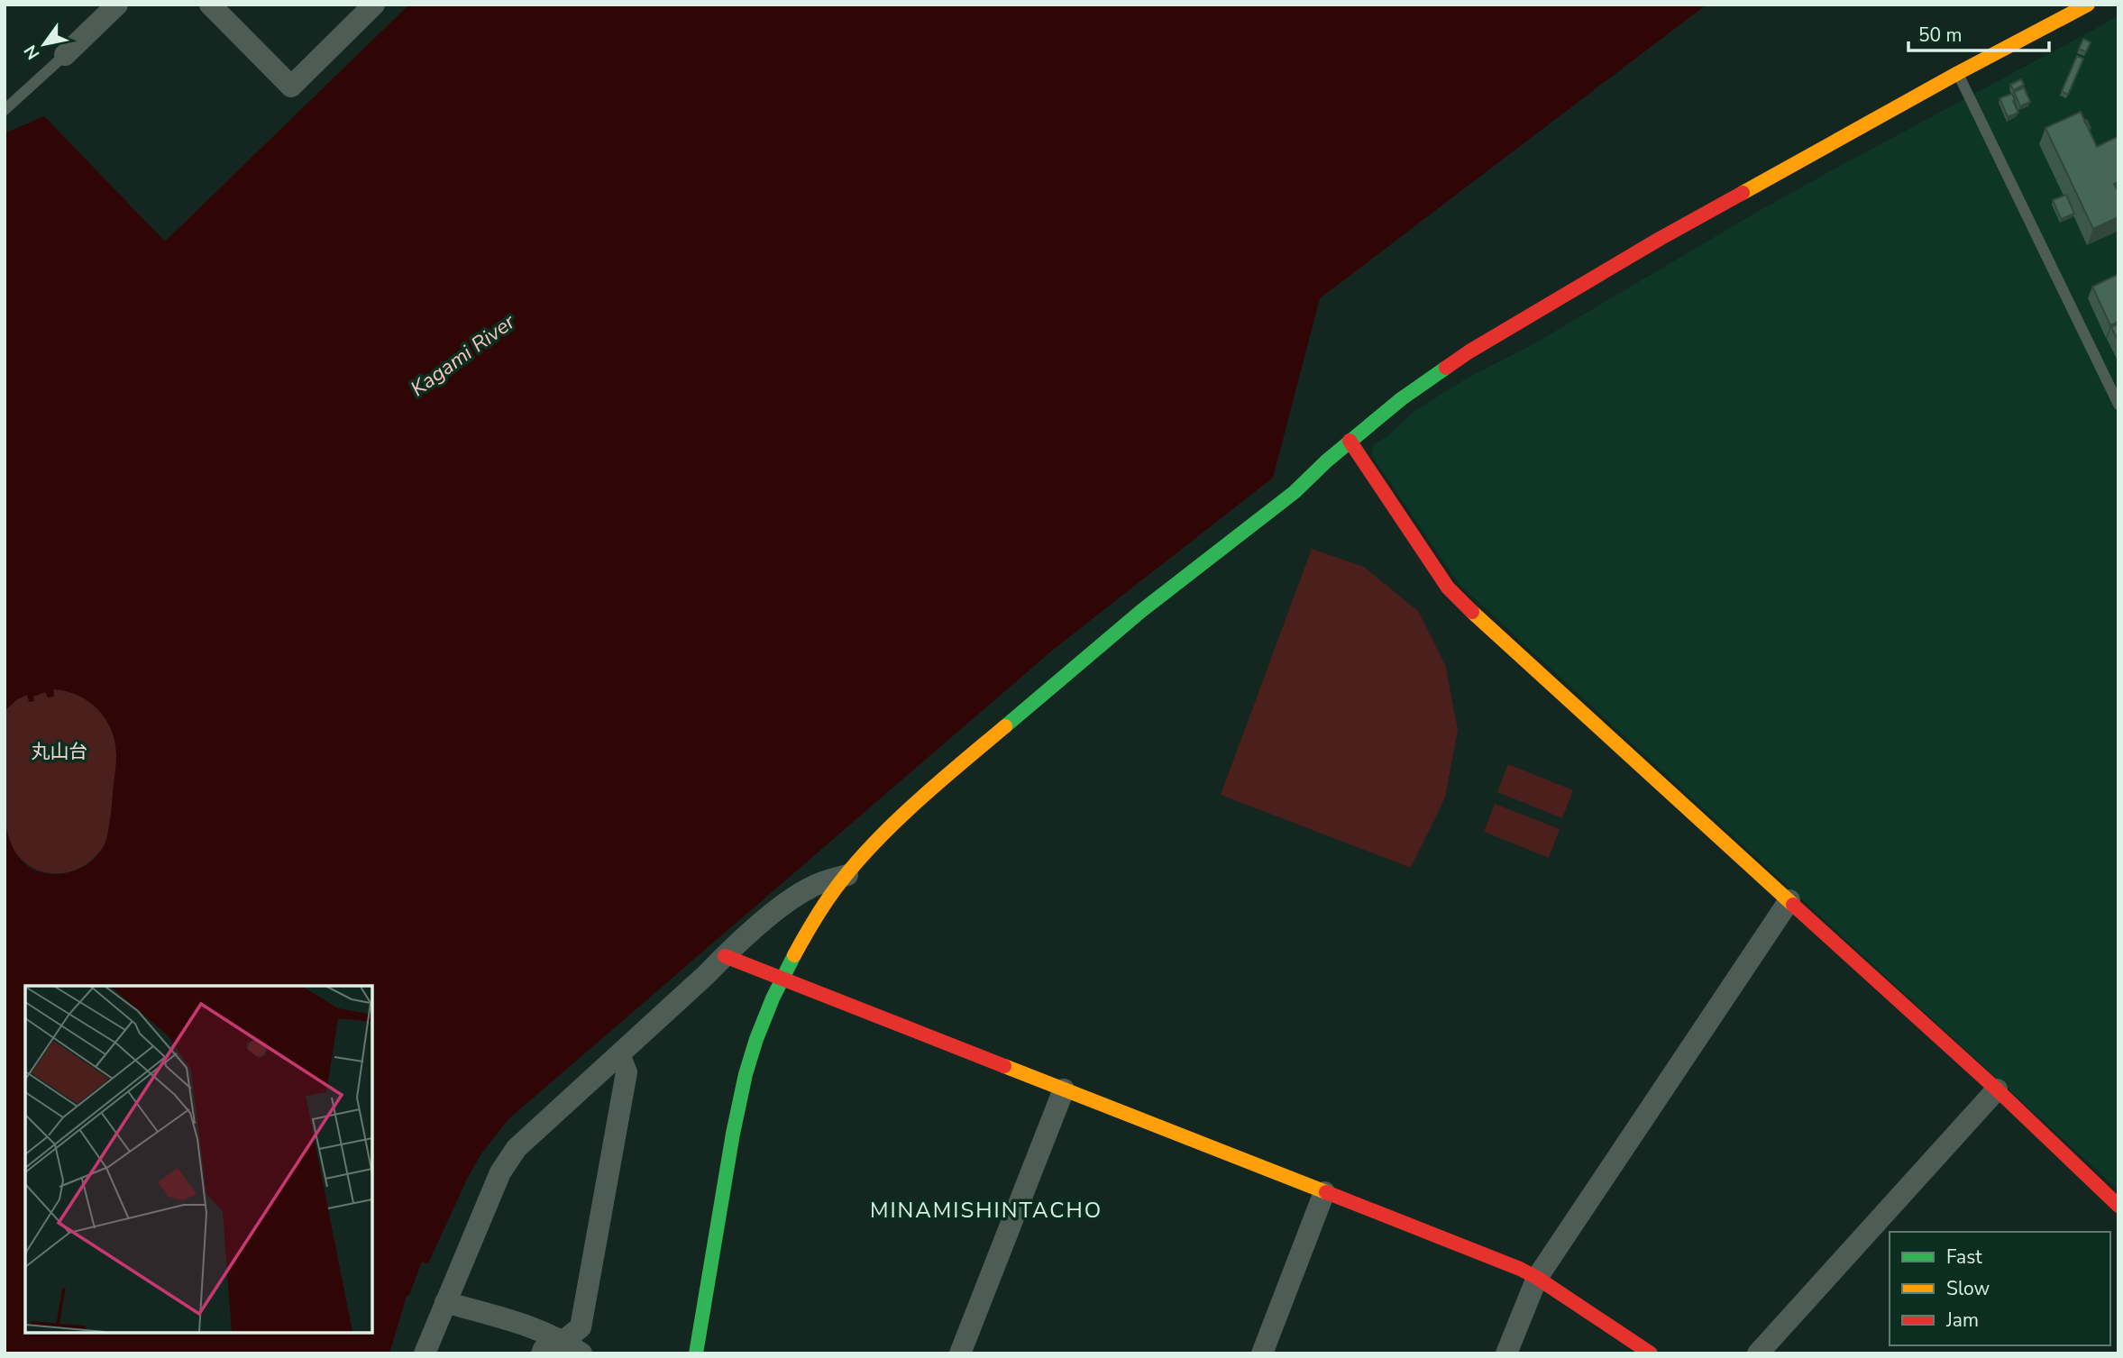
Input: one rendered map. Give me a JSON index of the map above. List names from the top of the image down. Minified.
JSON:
{"districts":["MINAMISHINTACHO"],"water":["Kagami River"],"parks":["丸山台"],"legend":["Fast","Slow","Jam"],"scale_bar":"50 m","north":"bottom left"}
